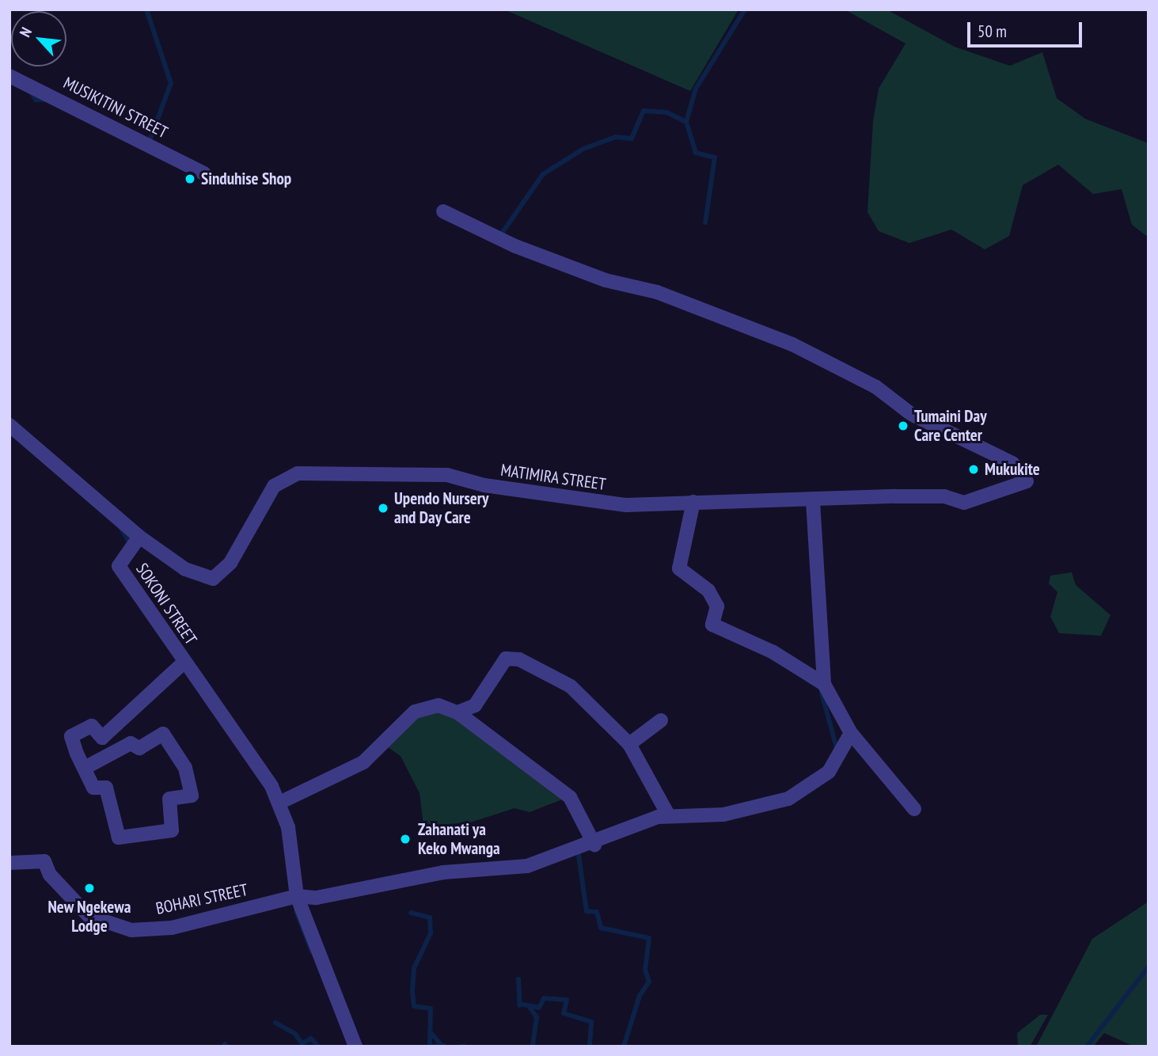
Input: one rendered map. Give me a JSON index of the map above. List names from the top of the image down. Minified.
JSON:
{"streets":{"street":["MUSIKITINI STREET","MATIMIRA STREET","SOKONI STREET","BOHARI STREET"]},"crossings":[["MATIMIRA STREET","SOKONI STREET"],["SOKONI STREET","BOHARI STREET"]],"places":["Sinduhise Shop","Tumaini Day Care Center","Mukukite","Upendo Nursery and Day Care","Zahanati ya Keko Mwanga","New Ngekewa Lodge"],"scale_bar":"50 m","north":"top left"}
